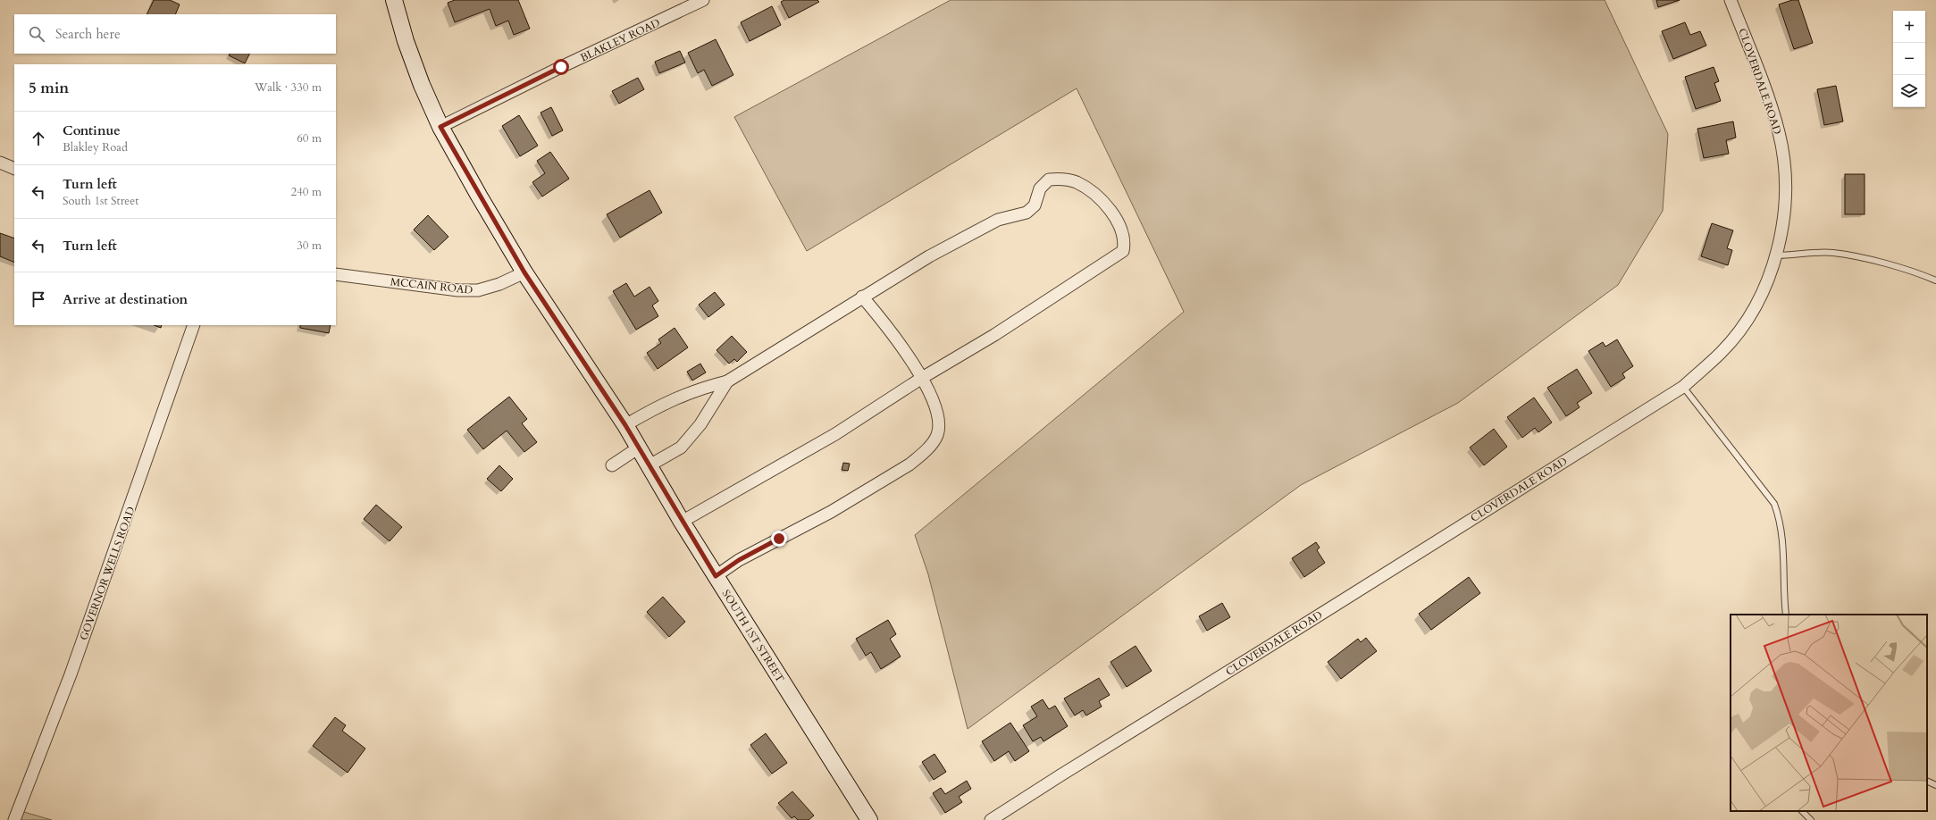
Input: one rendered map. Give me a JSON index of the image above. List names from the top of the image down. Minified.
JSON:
{"streets":{"main road":["SOUTH 1ST STREET"],"street":["BLAKLEY ROAD","CLOVERDALE ROAD","MCCAIN ROAD","GOVERNOR WELLS ROAD"]},"crossings":[["BLAKLEY ROAD","SOUTH 1ST STREET"],["MCCAIN ROAD","SOUTH 1ST STREET"]],"page":{"map_buttons":["+","−"],"search":"Search here","heading":["5 min","Walk · 330 m"],"list":[["Continue","Blakley Road","60 m"],["Turn left","South 1st Street","240 m"],["Turn left","30 m"],"Arrive at destination"]}}
